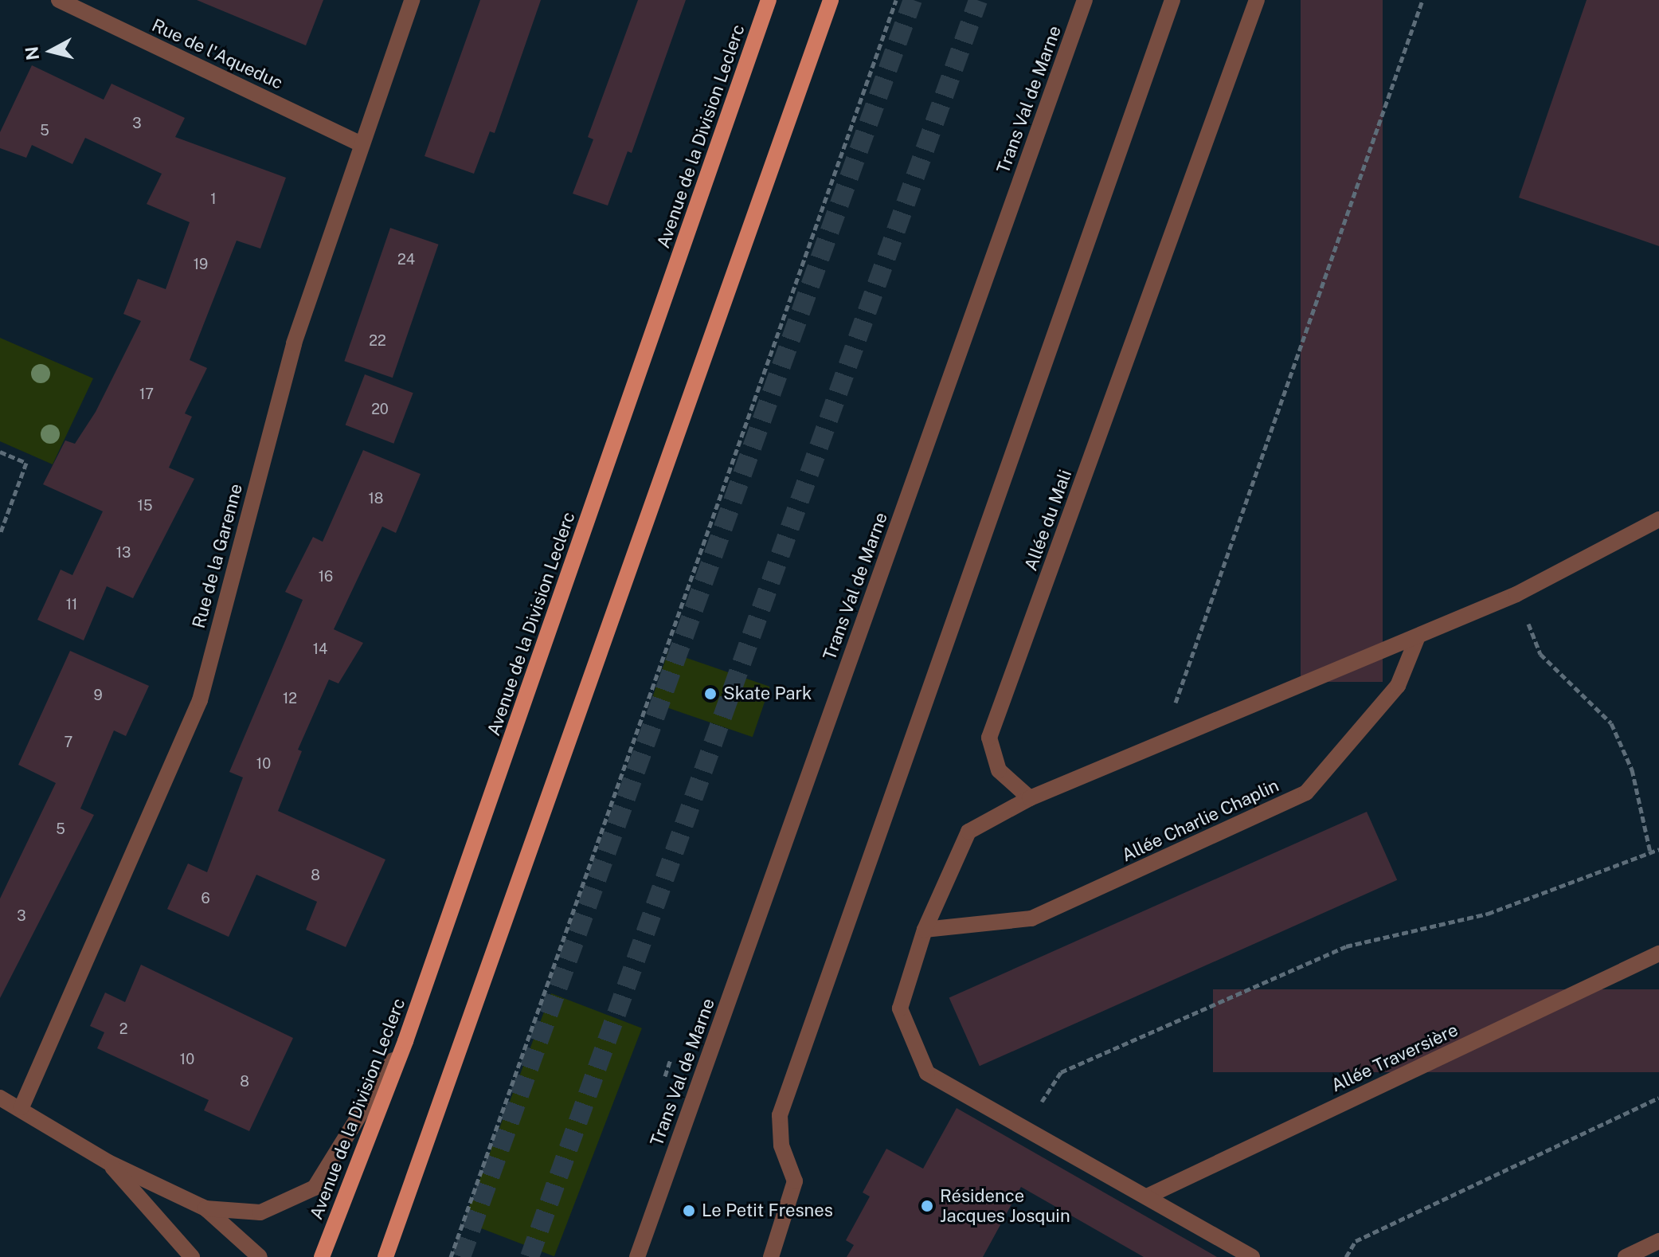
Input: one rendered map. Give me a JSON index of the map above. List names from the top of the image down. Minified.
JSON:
{"streets":{"main road":["Avenue de la Division Leclerc"],"street":["Rue de l'Aqueduc","Trans Val de Marne","Allée du Mali","Rue de la Garenne","Allée Charlie Chaplin","Allée Traversière"]},"crossings":[["Rue de l'Aqueduc","Rue de la Garenne"]],"places":["Skate Park","Résidence Jacques Josquin","Le Petit Fresnes"],"house_numbers":["3","5","1","24","19","22","17","20","18","15","13","16","11","14","9","12","7","10","5","8","6","3","2","10","8"],"north":"left"}
